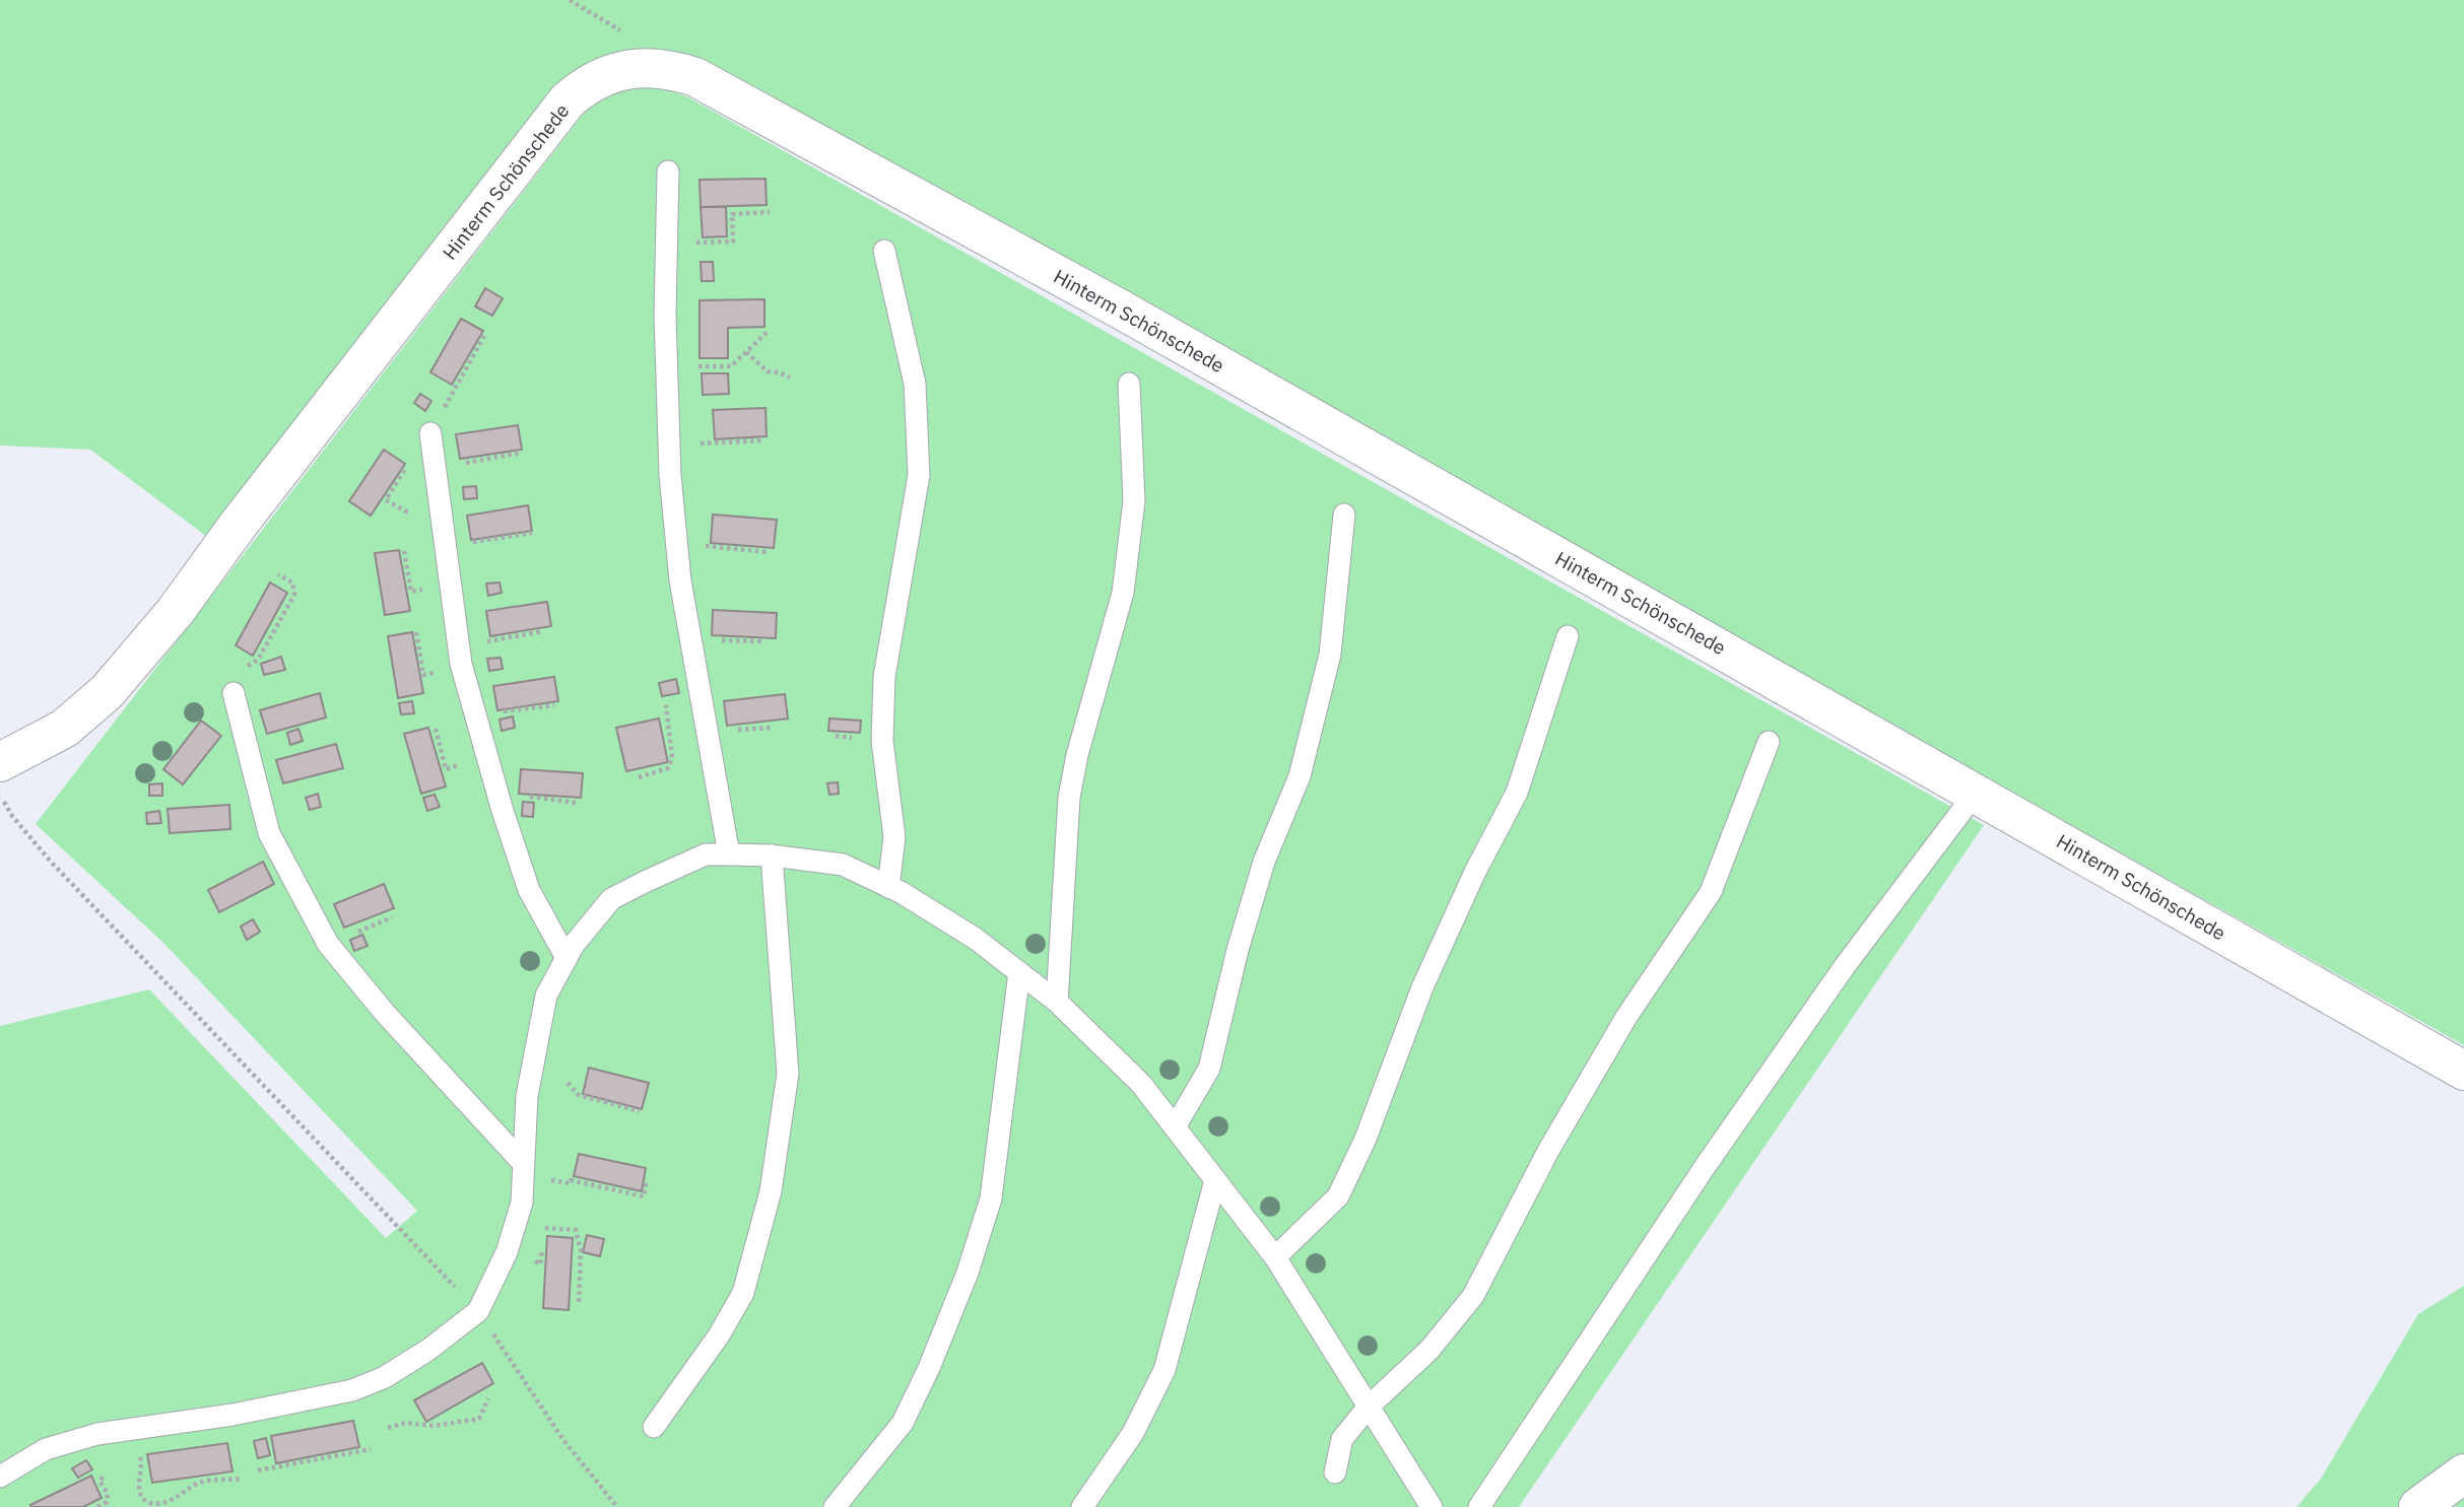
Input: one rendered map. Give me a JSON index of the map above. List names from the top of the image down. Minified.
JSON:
{"streets":{"street":["Hinterm Schönschede"]}}
